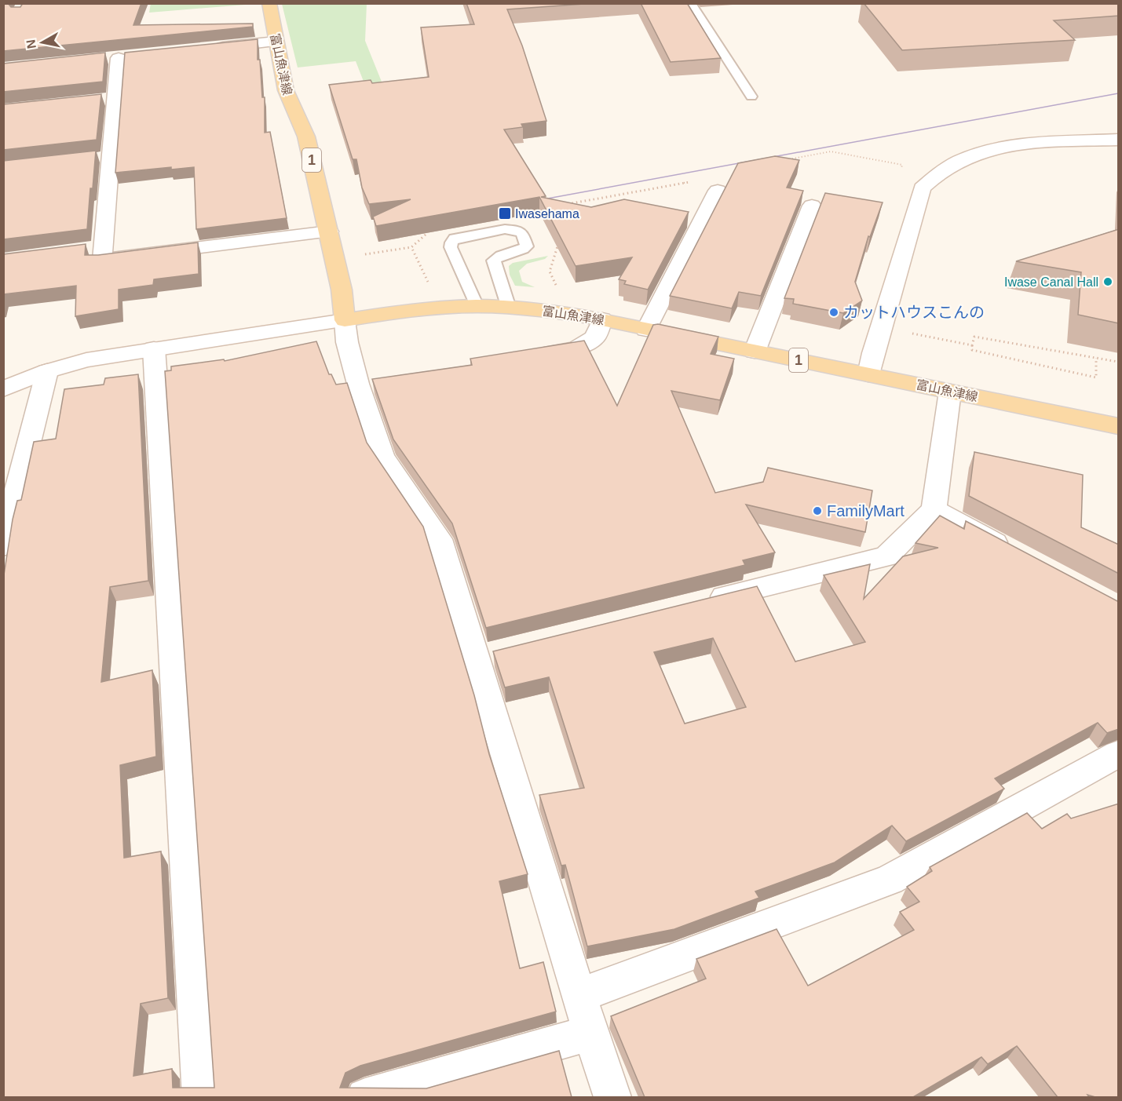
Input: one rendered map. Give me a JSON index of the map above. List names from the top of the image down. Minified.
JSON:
{"streets":{"main road":["富山魚津線","1"]},"places":{"transit":["Iwasehama"],"other":["Iwase Canal Hall","カットハウスこんの","FamilyMart"]},"north":"left"}
